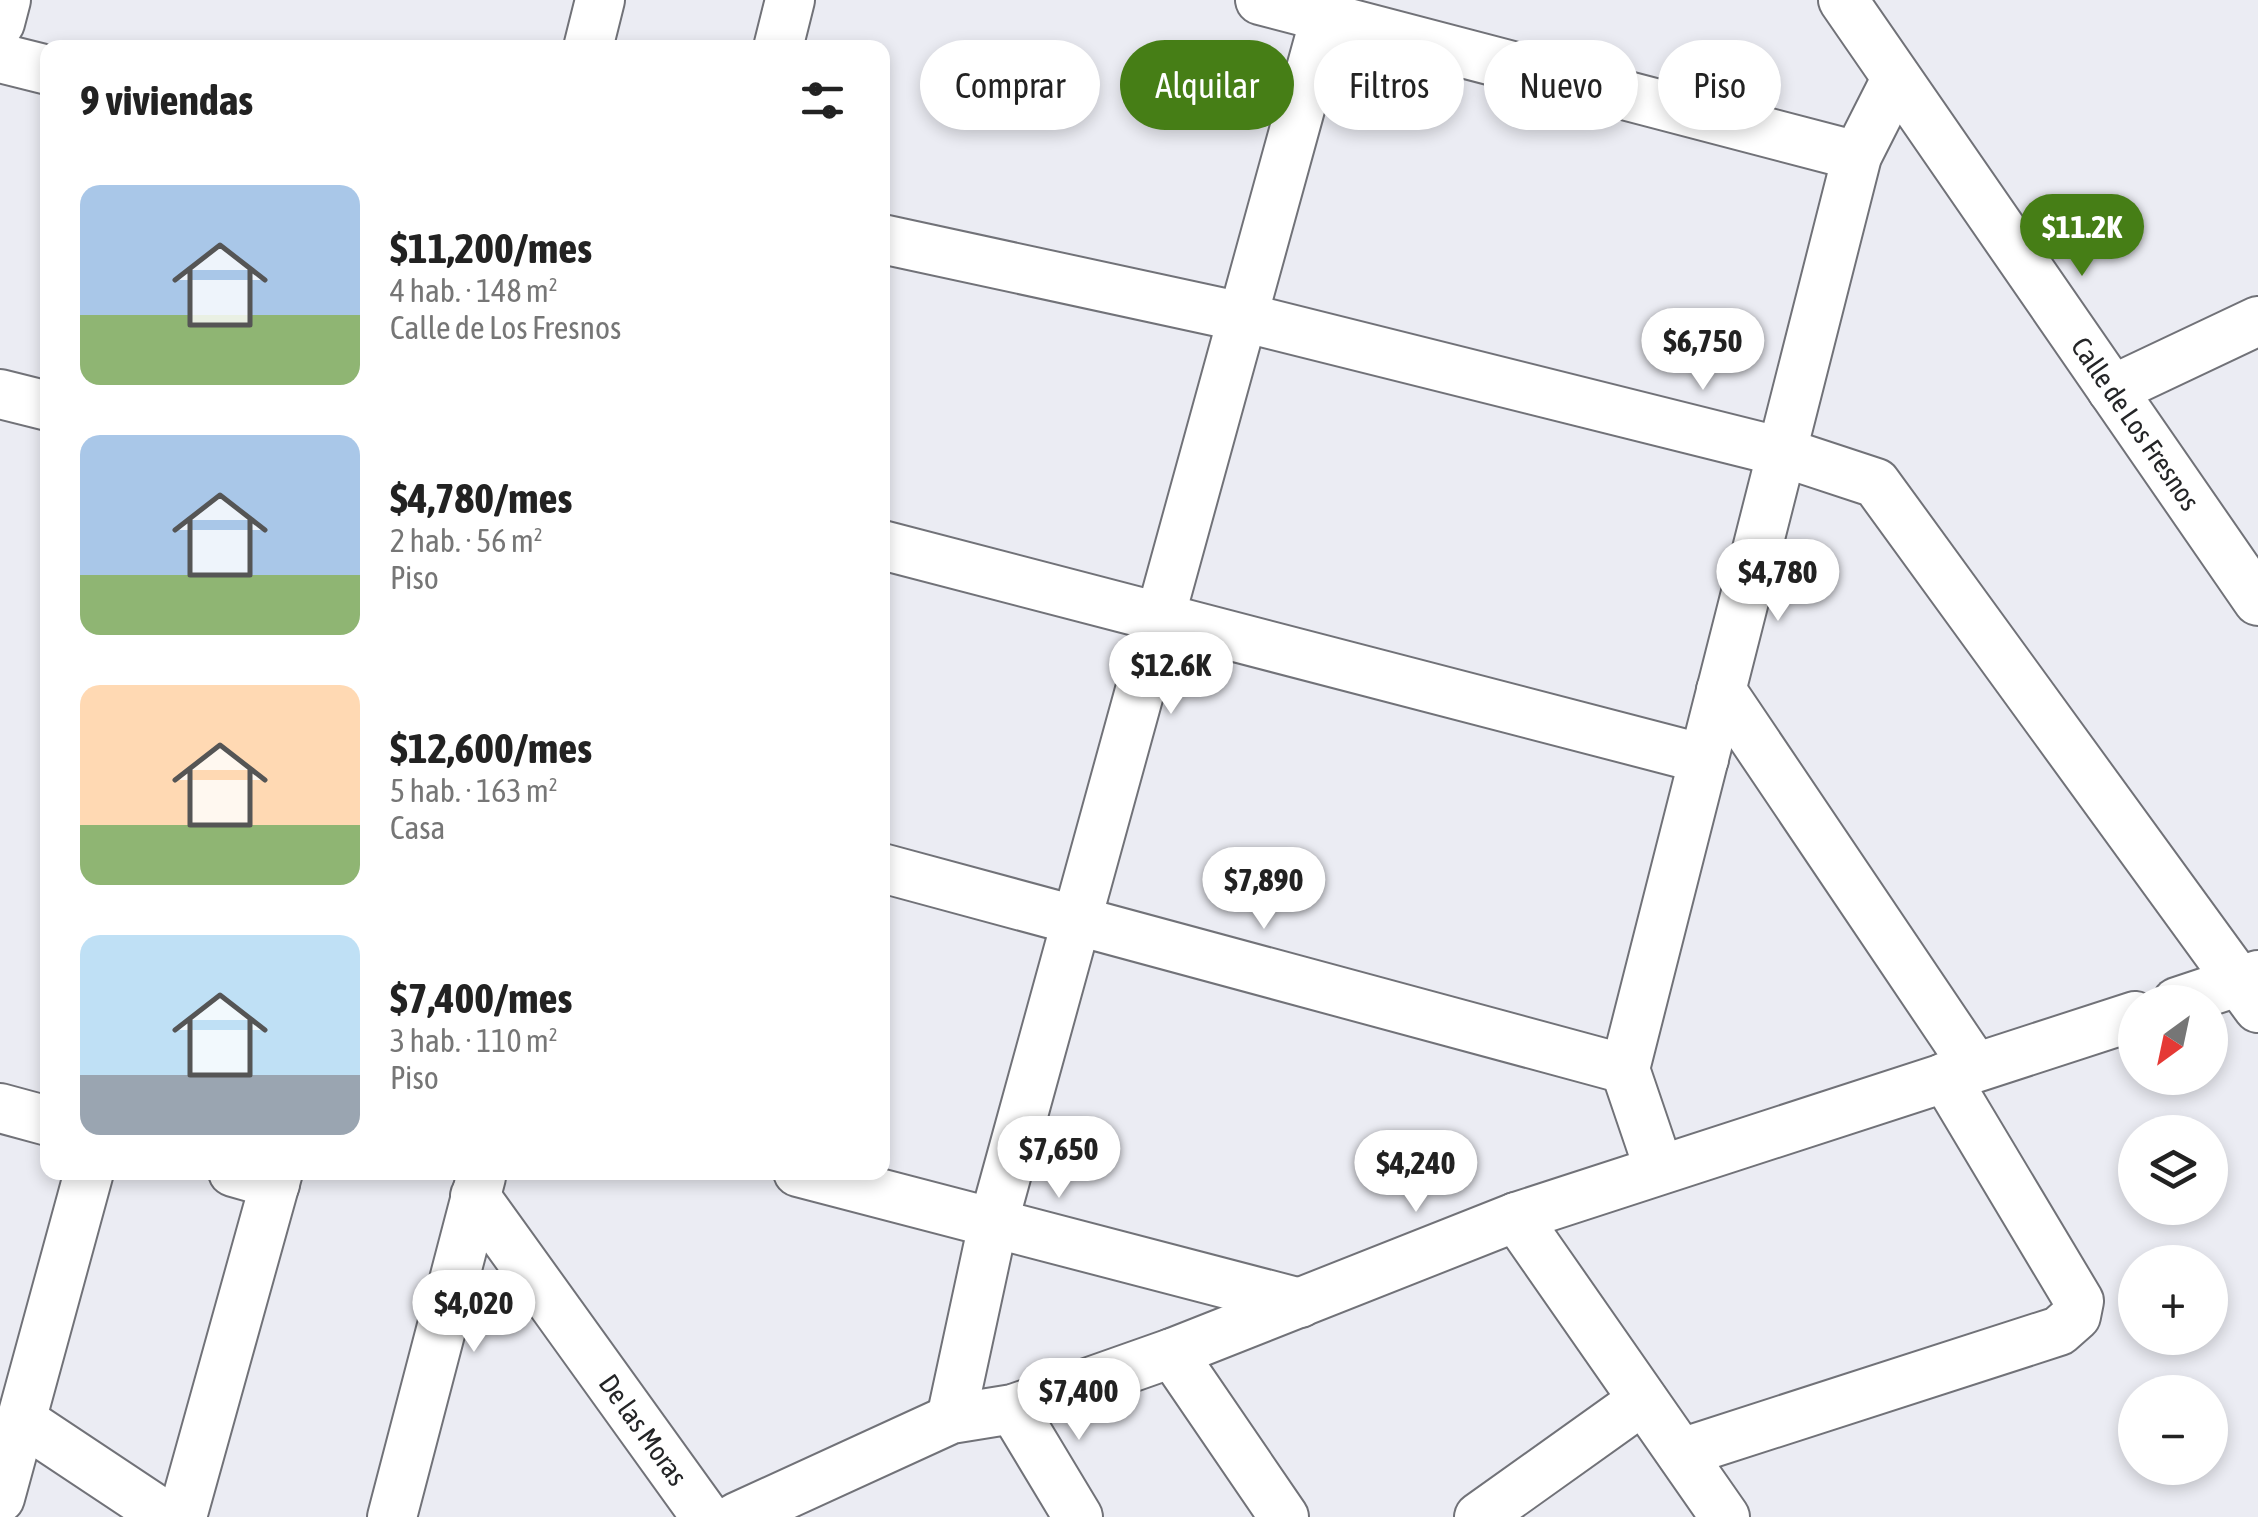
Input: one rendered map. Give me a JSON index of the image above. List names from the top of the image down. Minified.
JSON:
{"streets":{"street":["Calle de Los Fresnos","De las Moras"]},"north":"bottom left","page":{"chip":["Comprar","Alquilar","Filtros","Nuevo","Piso"],"heading":"9 viviendas","list":[{"name":"$11,200/mes","note":"4 hab. · 148 m² · Calle de Los Fresnos"},{"name":"$4,780/mes","note":"2 hab. · 56 m² · Piso"},{"name":"$12,600/mes","note":"5 hab. · 163 m² · Casa"},{"name":"$7,400/mes","note":"3 hab. · 110 m² · Piso"}],"price":["$11.2K","$6,750","$4,780","$12.6K","$7,890","$7,650","$4,240","$4,020","$7,400"],"map_buttons":["+","−"]}}
